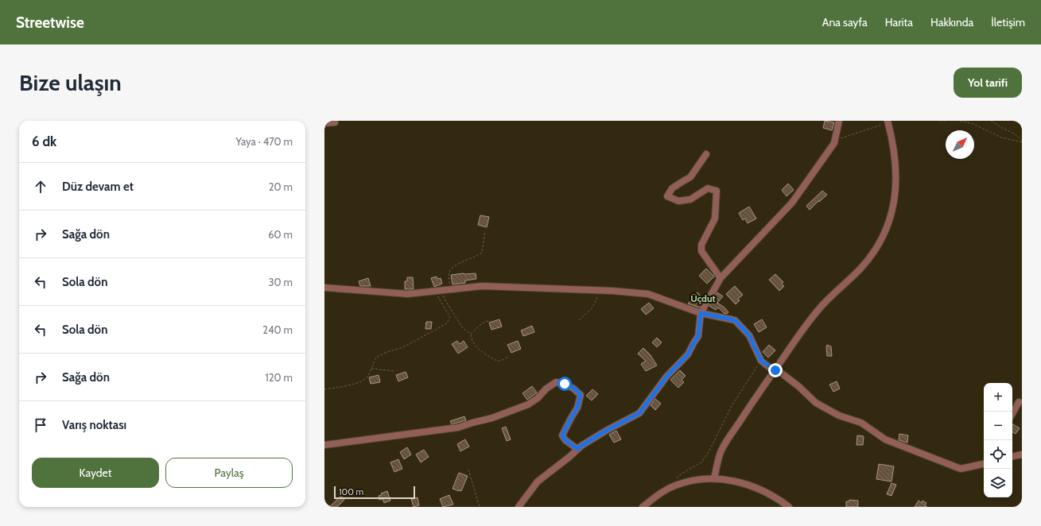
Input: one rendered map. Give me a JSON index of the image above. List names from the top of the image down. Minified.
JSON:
{"districts":["Üçdut"],"scale_bar":"100 m","north":"top right","page":{"header":"Streetwise","nav":["Ana sayfa","Harita","Hakkında","İletişim"],"buttons":["Yol tarifi",["Kaydet","Paylaş"]],"title":"Bize ulaşın","heading":["6 dk","Yaya · 470 m"],"list":[["Düz devam et","20 m"],["Sağa dön","60 m"],["Sola dön","30 m"],["Sola dön","240 m"],["Sağa dön","120 m"],"Varış noktası"],"map_buttons":["+","−"],"scale":"100 m"}}
